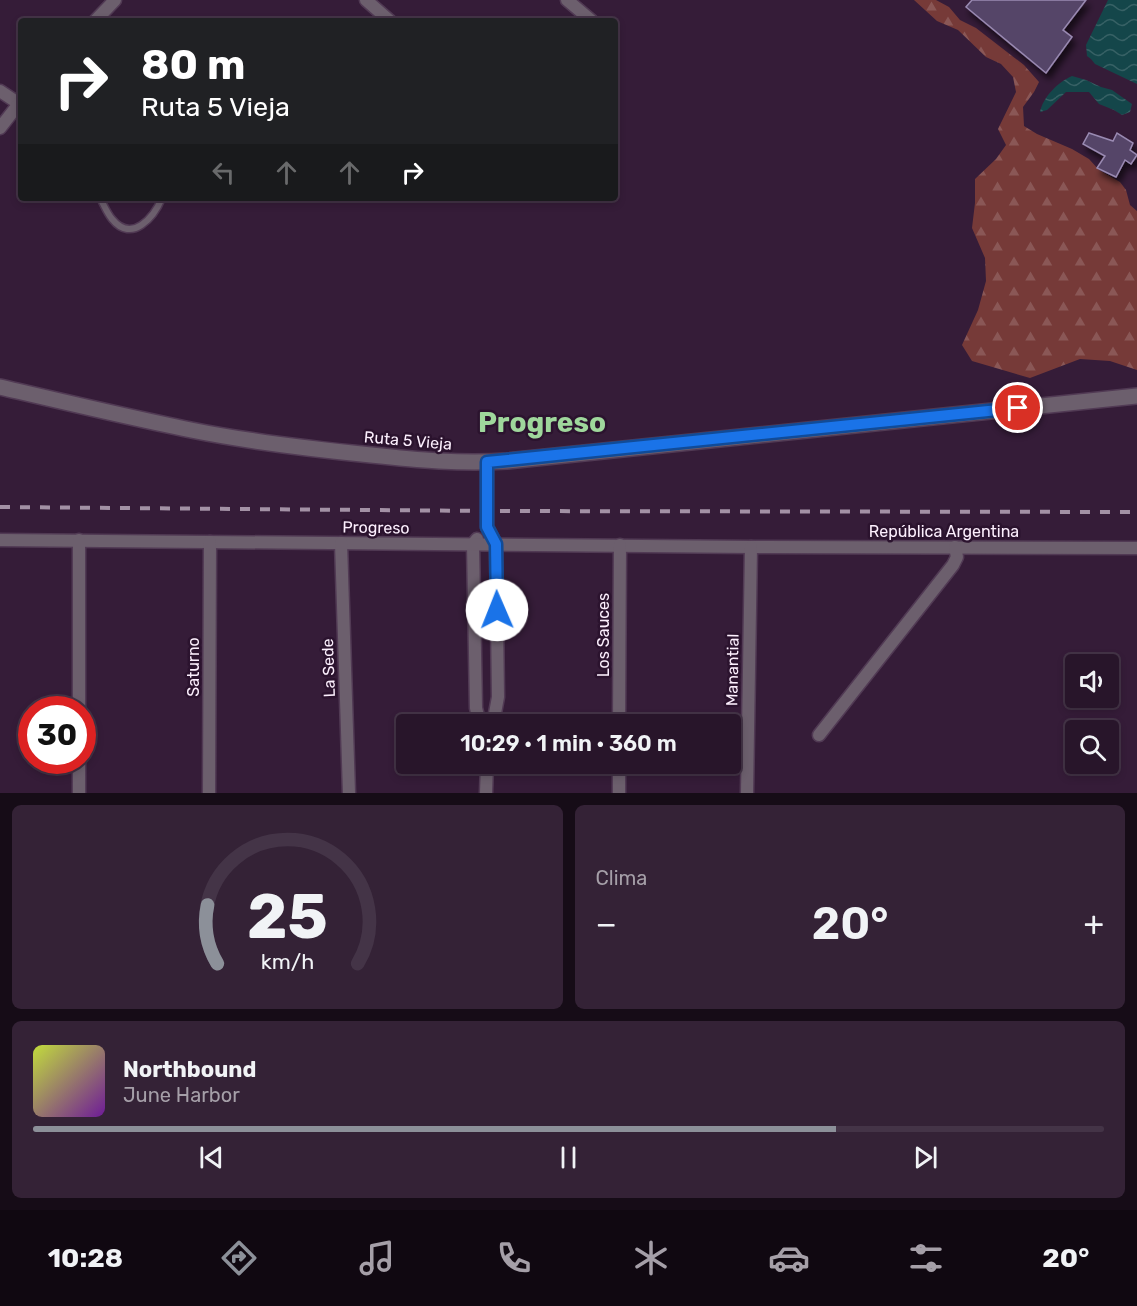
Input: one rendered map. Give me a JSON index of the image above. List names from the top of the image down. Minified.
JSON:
{"streets":{"street":["Ruta 5 Vieja","Progreso","República Argentina","Los Sauces","Saturno","La Sede","Manantial"]},"crossings":[["Progreso","República Argentina"],["Progreso","Los Sauces"],["Progreso","Saturno"],["Progreso","La Sede"],["Progreso","Manantial"],["República Argentina","Manantial"]],"districts":["Progreso"],"page":{"turn":["80 m","Ruta 5 Vieja"],"limit":"30","trip":"10:29 · 1 min · 360 m","tile":"Clima","heat":["−","20°","+"],"song":["Northbound","June Harbor"],"tabs":["10:28","20°"],"gauge":["25","km/h"]}}
